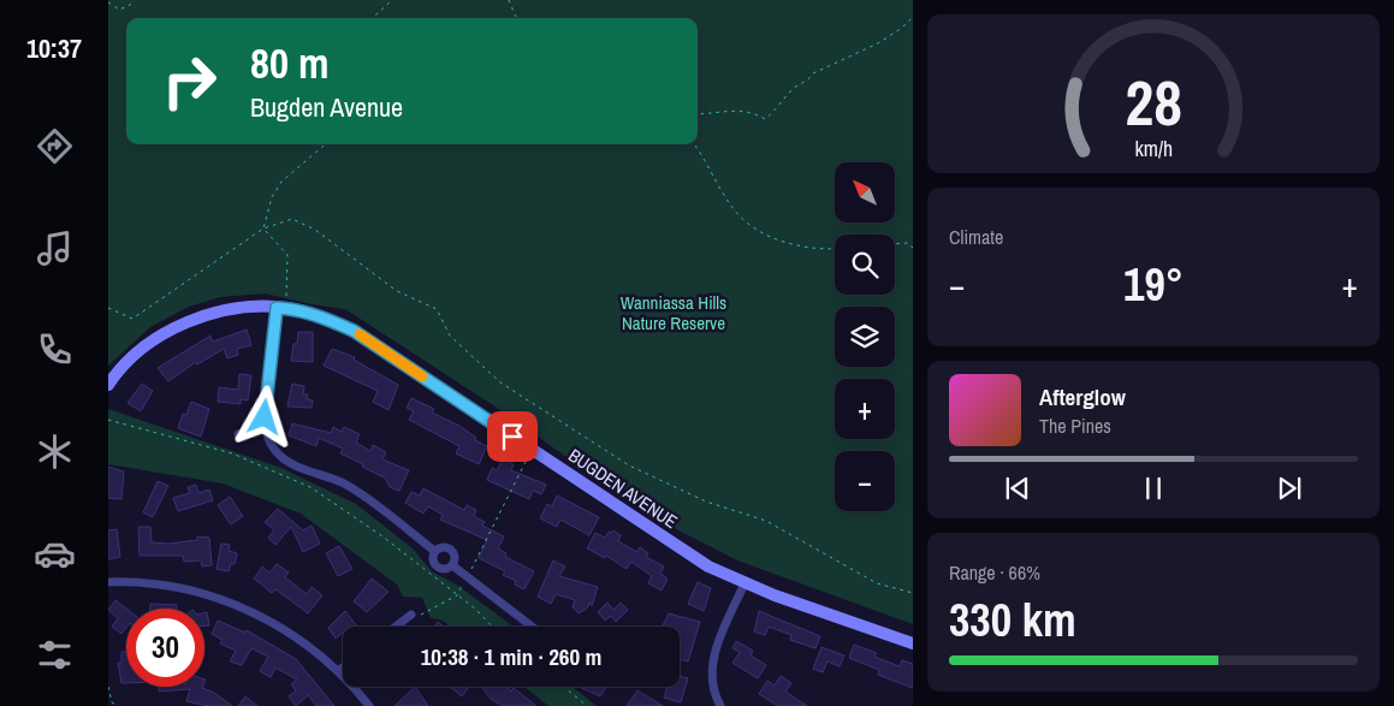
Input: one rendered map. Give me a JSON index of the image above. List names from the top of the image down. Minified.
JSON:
{"streets":{"street":["BUGDEN AVENUE"]},"parks":["Wanniassa Hills Nature Reserve"],"north":"top left","page":{"tabs":"10:37","turn":["80 m","Bugden Avenue"],"map_buttons":["+","−"],"tile":["Climate",["Range · 66%","330 km"]],"heat":["−","19°","+"],"song":["Afterglow","The Pines"],"limit":"30","trip":"10:38 · 1 min · 260 m","gauge":["28","km/h"]}}
